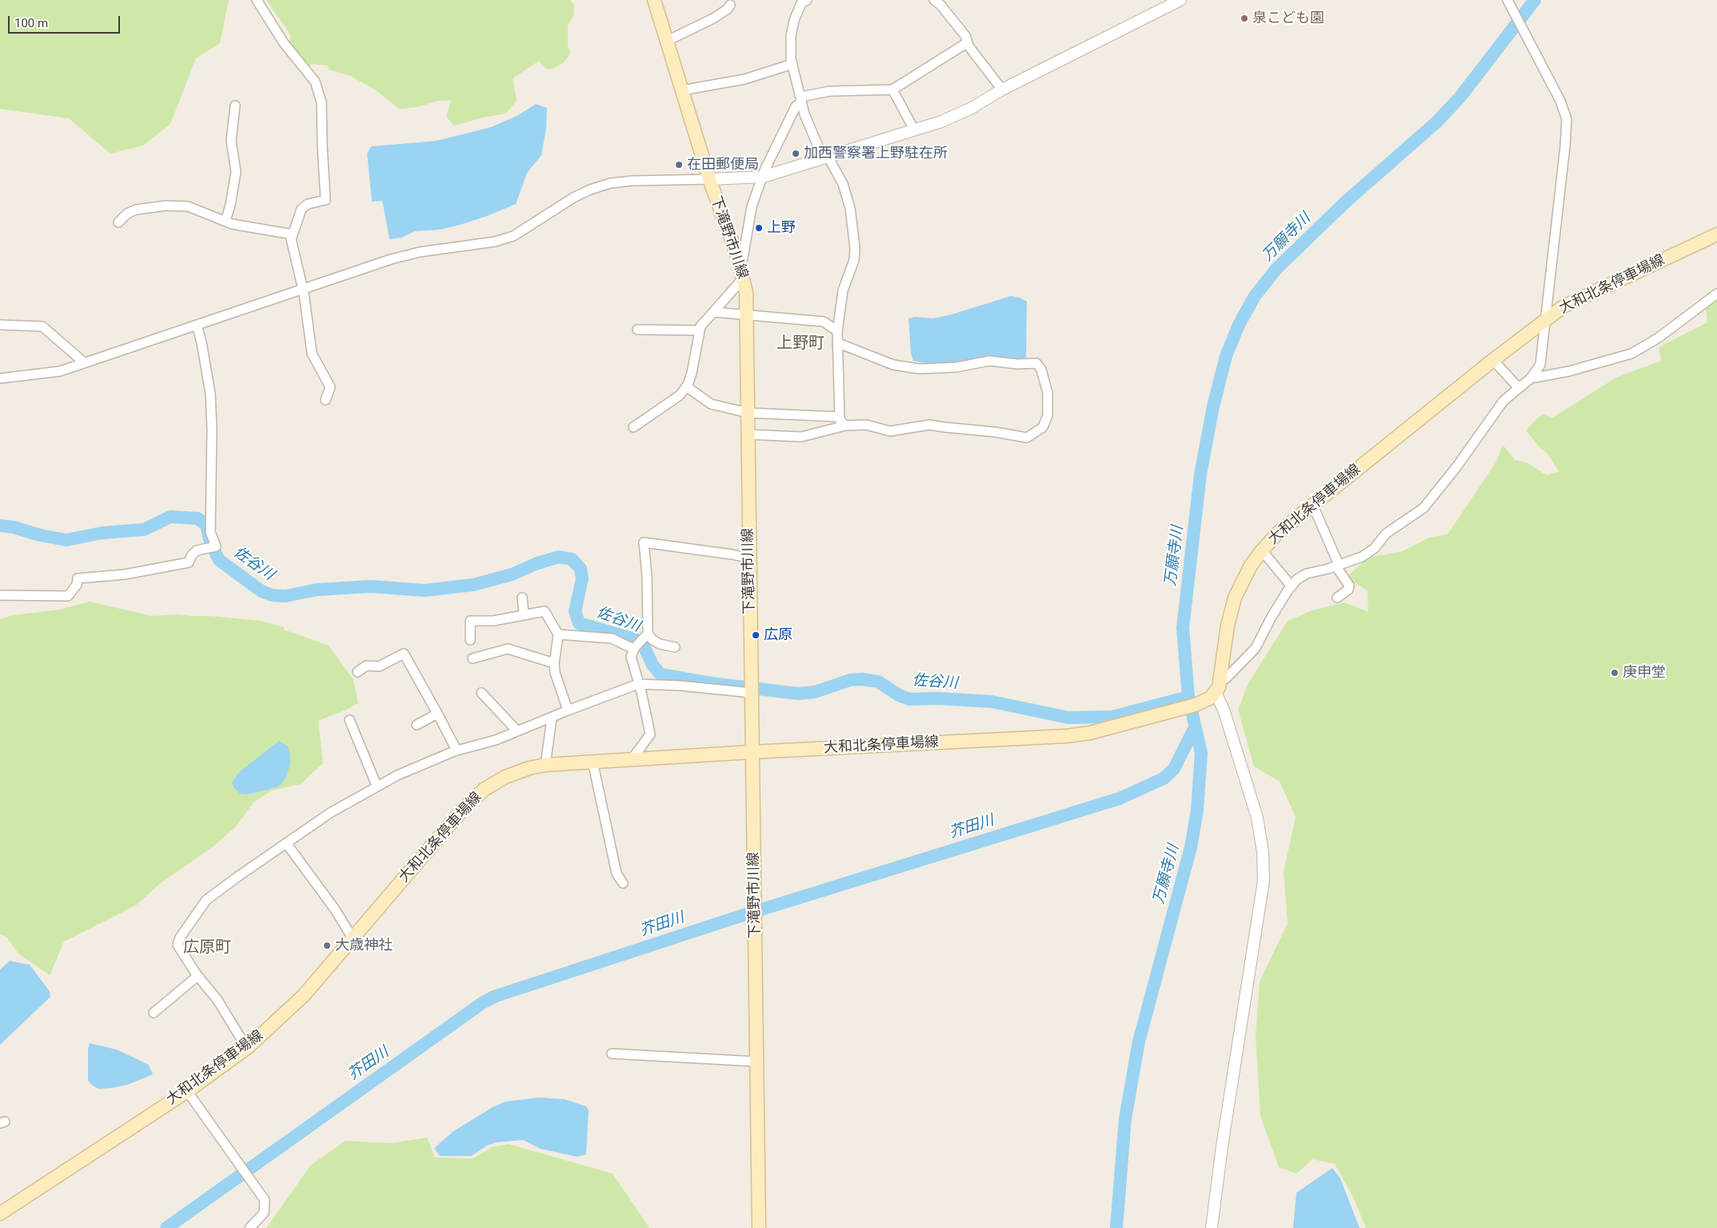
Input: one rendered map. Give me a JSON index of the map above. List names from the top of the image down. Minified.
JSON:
{"streets":{"main road":["下滝野市川線","大和北条停車場線"]},"crossings":[["下滝野市川線","大和北条停車場線"]],"districts":["上野町","広原町"],"water":["万願寺川","佐谷川","芥田川"],"places":["泉こども園","加西警察署上野駐在所","在田郵便局","上野","広原","庚申堂","大歳神社"],"scale_bar":"100 m"}
